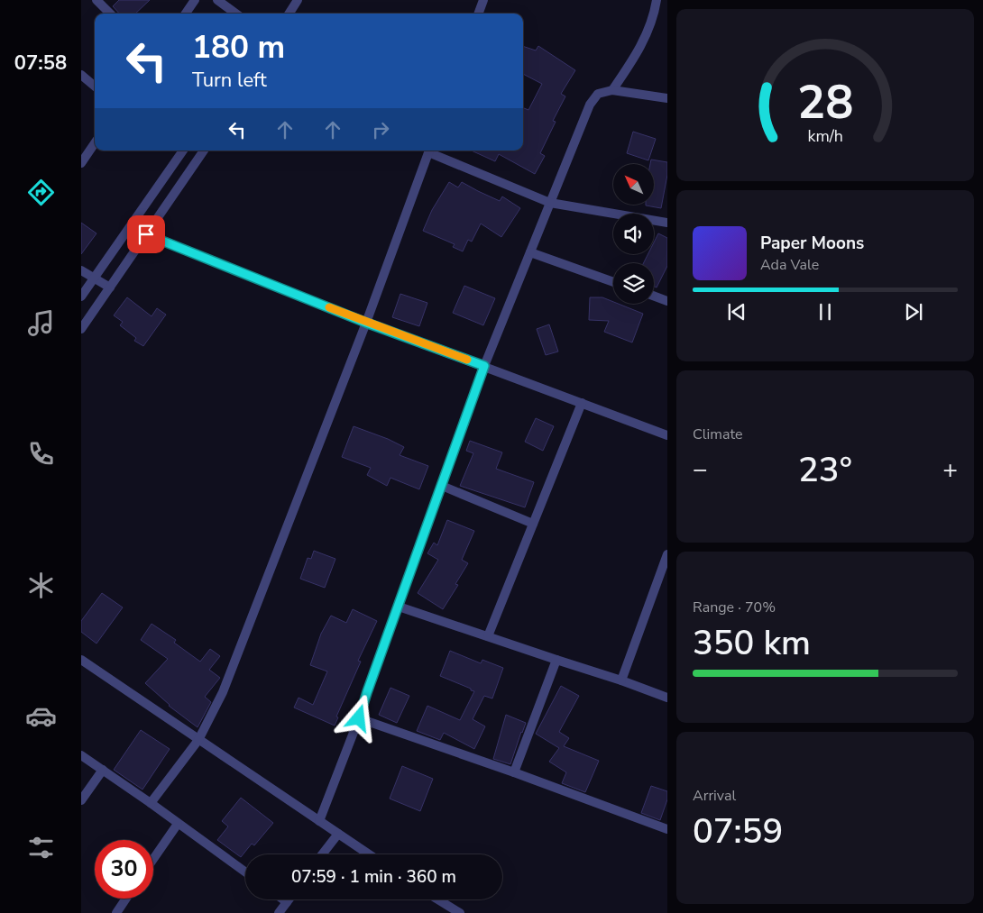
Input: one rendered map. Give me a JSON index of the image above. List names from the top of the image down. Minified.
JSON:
{"north":"top left","page":{"tabs":"07:58","turn":["180 m","Turn left"],"song":["Paper Moons","Ada Vale"],"tile":["Climate",["Range · 70%","350 km"],["Arrival","07:59"]],"heat":["−","23°","+"],"limit":"30","trip":"07:59 · 1 min · 360 m","gauge":["28","km/h"]}}
